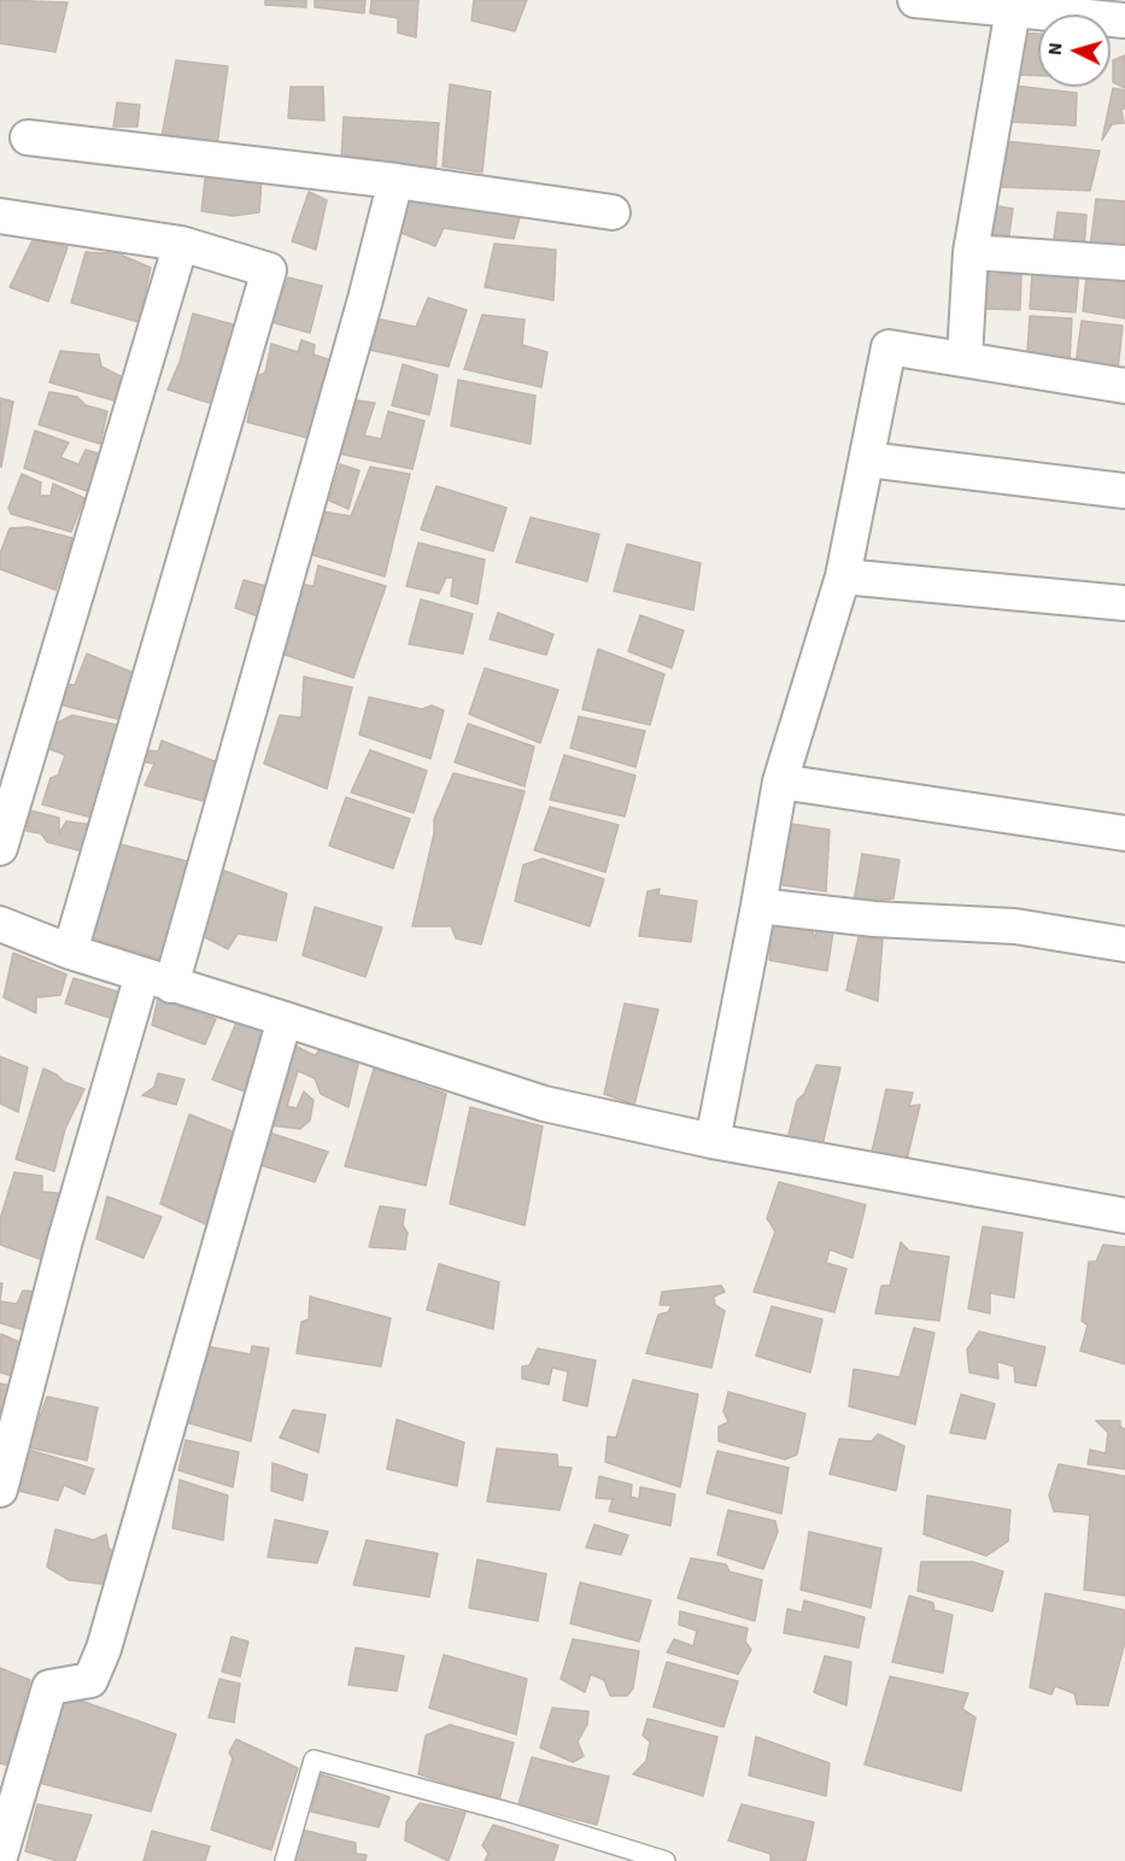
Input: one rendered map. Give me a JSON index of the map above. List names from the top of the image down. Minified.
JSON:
{"north":"left"}
